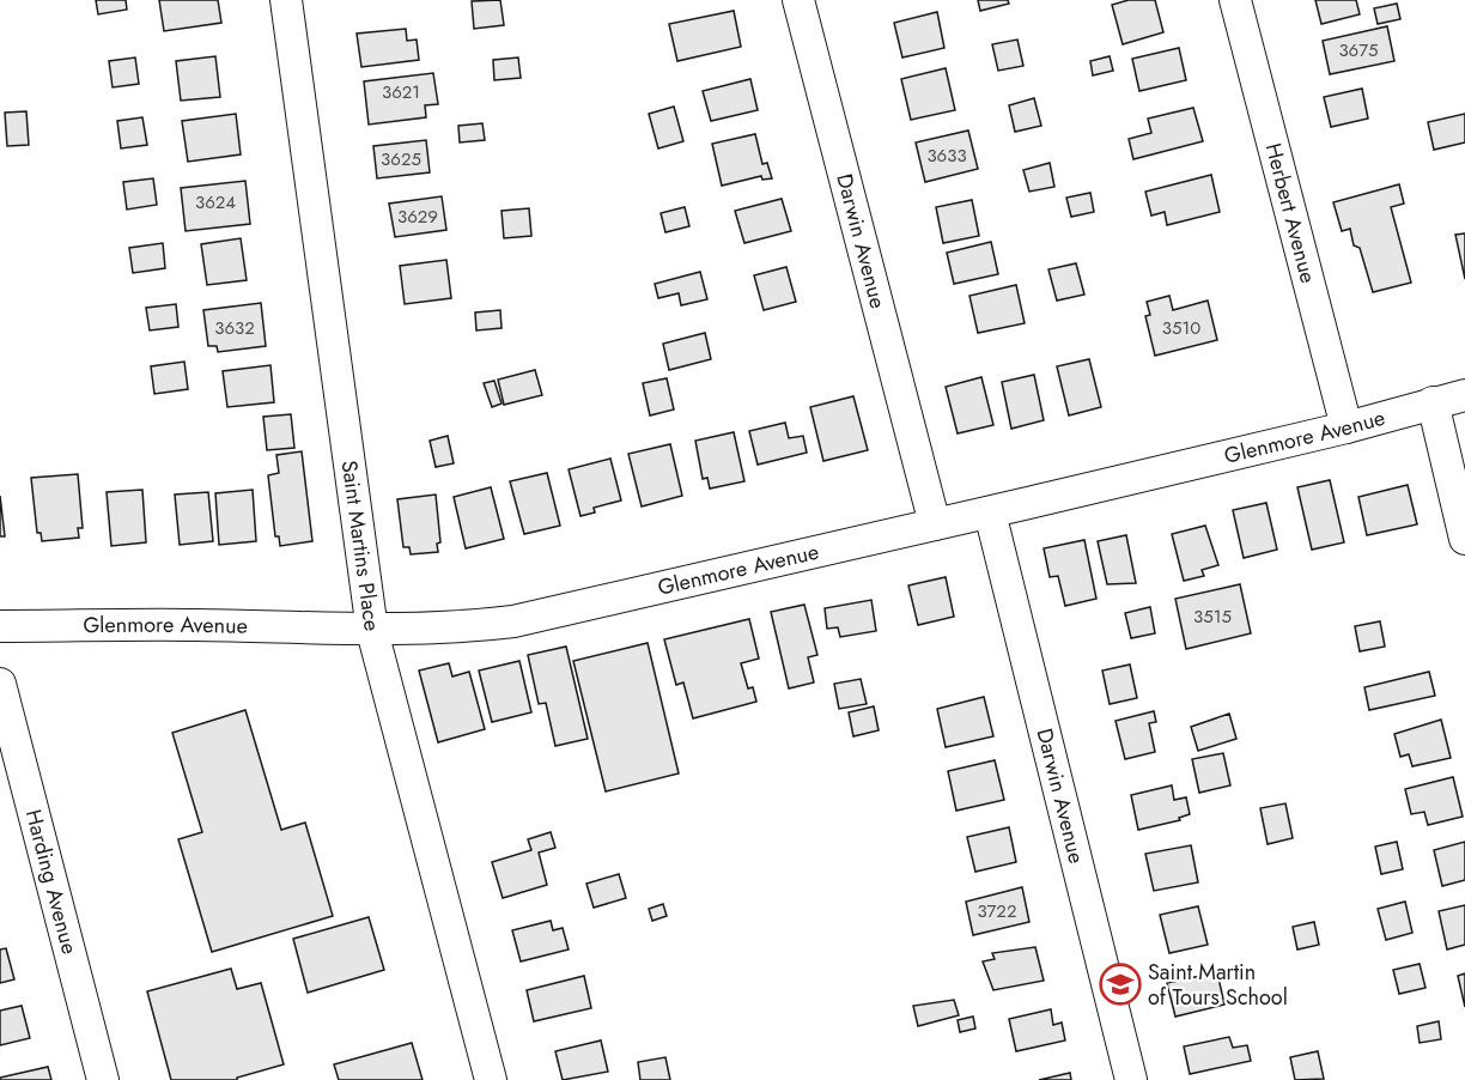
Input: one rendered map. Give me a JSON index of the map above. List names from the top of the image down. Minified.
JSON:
{"streets":{"street":["Herbert Avenue","Darwin Avenue","Glenmore Avenue","Saint Martins Place","Harding Avenue"]},"crossings":[["Herbert Avenue","Glenmore Avenue"],["Darwin Avenue","Glenmore Avenue"],["Glenmore Avenue","Saint Martins Place"]],"places":{"school or university":["Saint Martin of Tours School"]},"house_numbers":["3675","3621","3633","3625","3624","3629","3632","3510","3515","3722"]}
